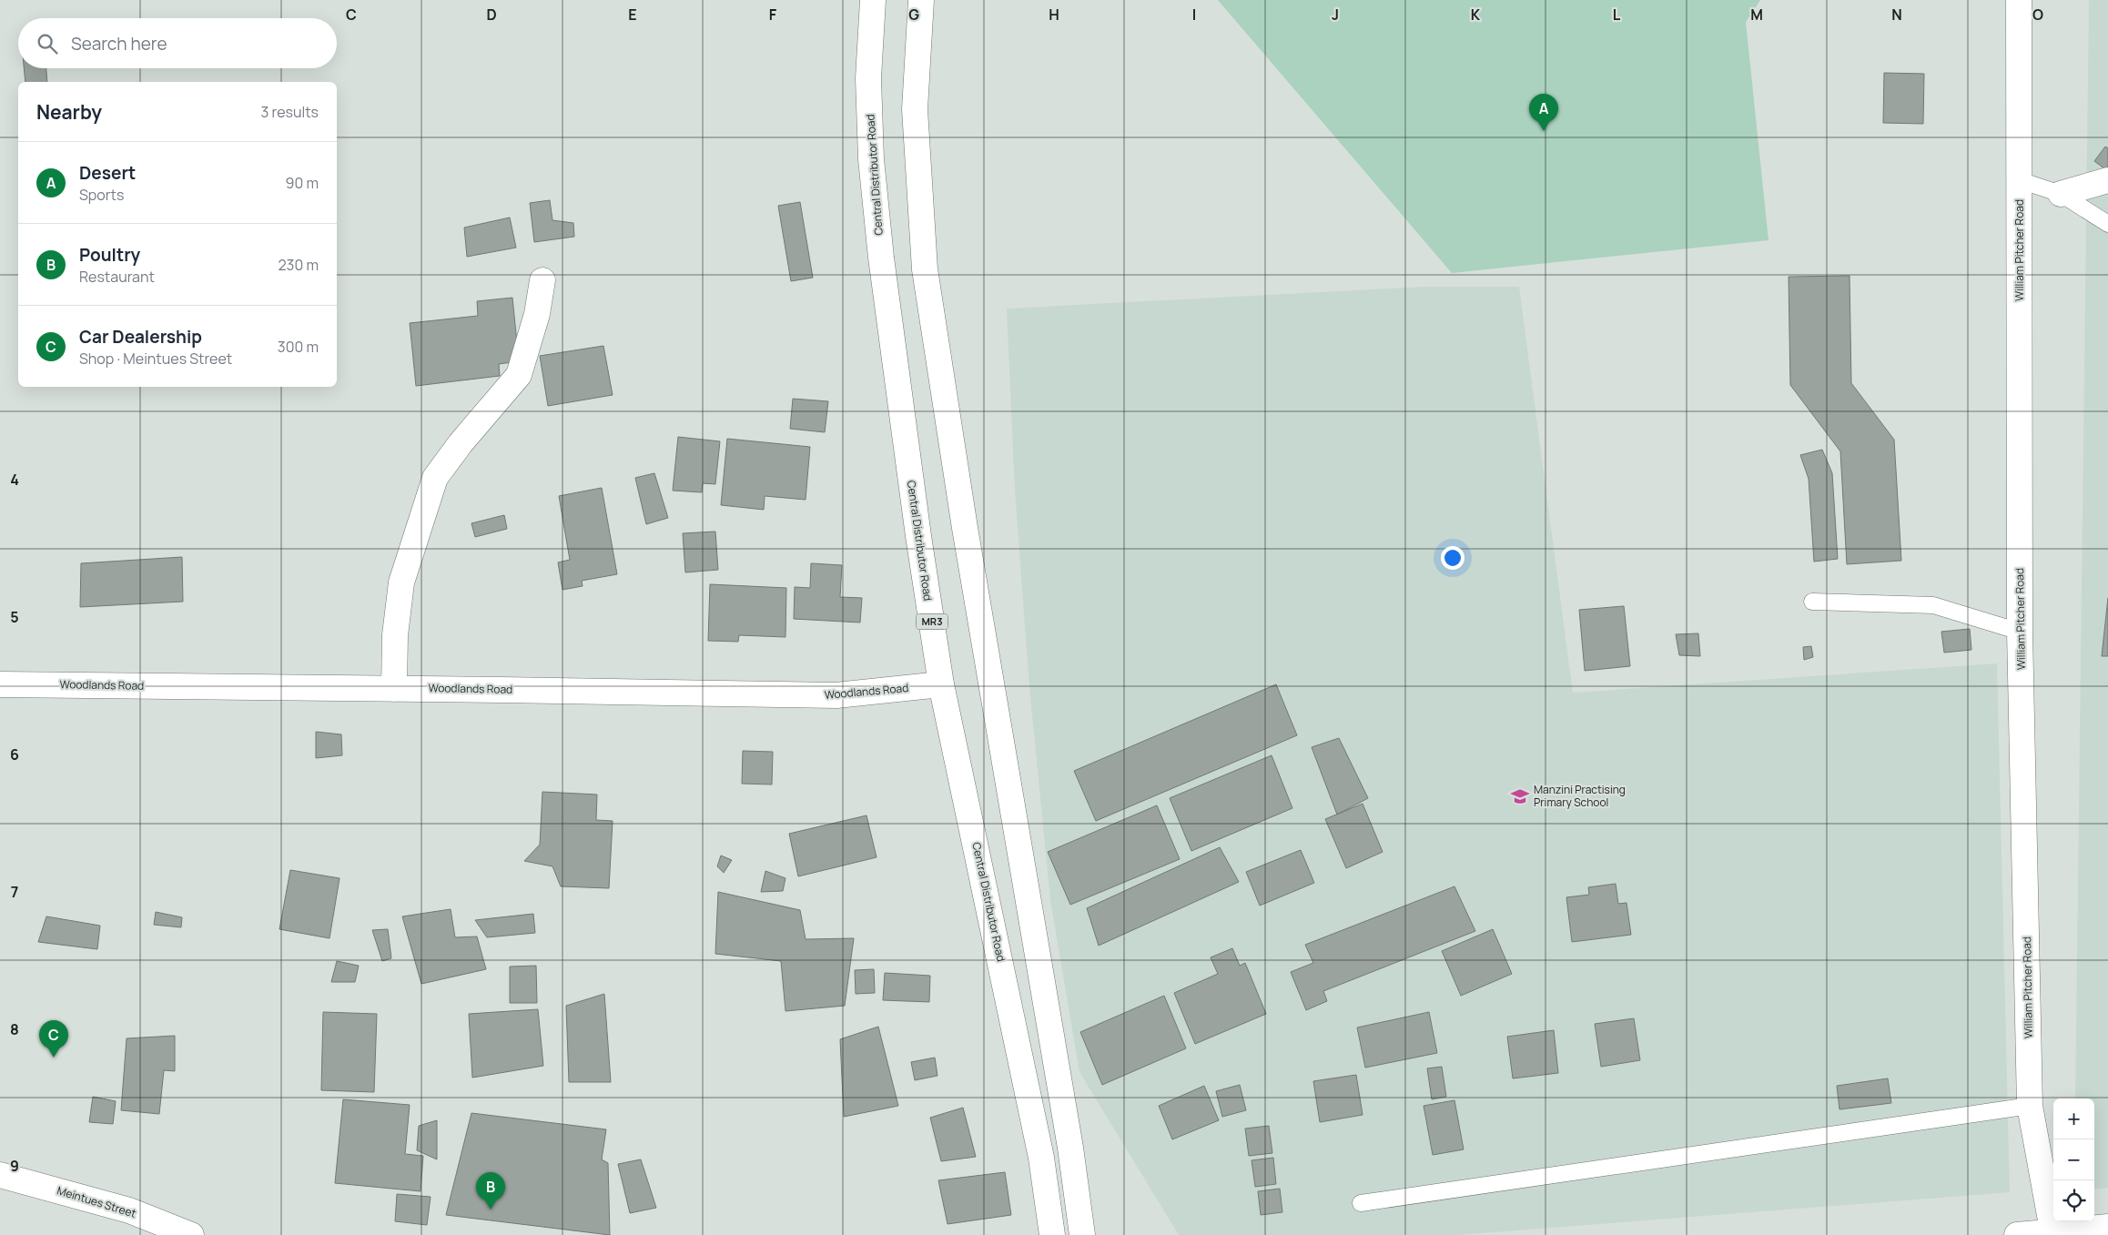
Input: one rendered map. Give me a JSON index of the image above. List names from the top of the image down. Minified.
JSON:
{"streets":{"main road":["Central Distributor Road","William Pitcher Road","MR3","Woodlands Road","Meintues Street"]},"crossings":[["Central Distributor Road","Woodlands Road"]],"places":{"school or university":["Manzini Practising Primary School"]},"page":{"search":"Search here","heading":["Nearby","3 results"],"pins":["A","C","B"],"list":[{"mark":"A","name":"Desert","note":"Sports","value":"90 m"},{"mark":"B","name":"Poultry","note":"Restaurant","value":"230 m"},{"mark":"C","name":"Car Dealership","note":"Shop · Meintues Street","value":"300 m"}],"map_buttons":["+","−"]},"grid":{"columns":["C","D","E","F","G","H","I","J","K","L","M","N","O"],"rows":["4","5","6","7","8","9"]}}
